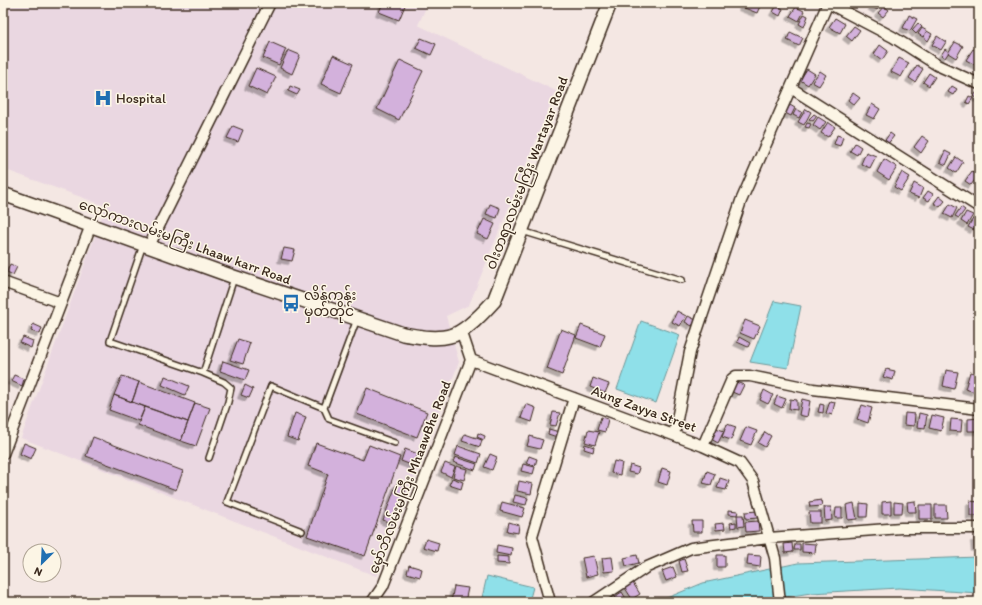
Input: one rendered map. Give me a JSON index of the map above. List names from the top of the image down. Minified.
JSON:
{"streets":{"street":["ဝါးတရာလမ်းမကြီး Wartayar Road","လှော်ကားလမ်းမကြီး Lhaaw karr Road","Aung Zayya Street","မှော်ဘီလမ်းမကြီး MhaawBhe Road"]},"crossings":[["ဝါးတရာလမ်းမကြီး Wartayar Road","လှော်ကားလမ်းမကြီး Lhaaw karr Road"],["Aung Zayya Street","မှော်ဘီလမ်းမကြီး MhaawBhe Road"]],"places":{"hospital":["Hospital"],"bus stop":["လိန်ကုန်း မှတ်တိုင်"]},"north":"bottom left"}
